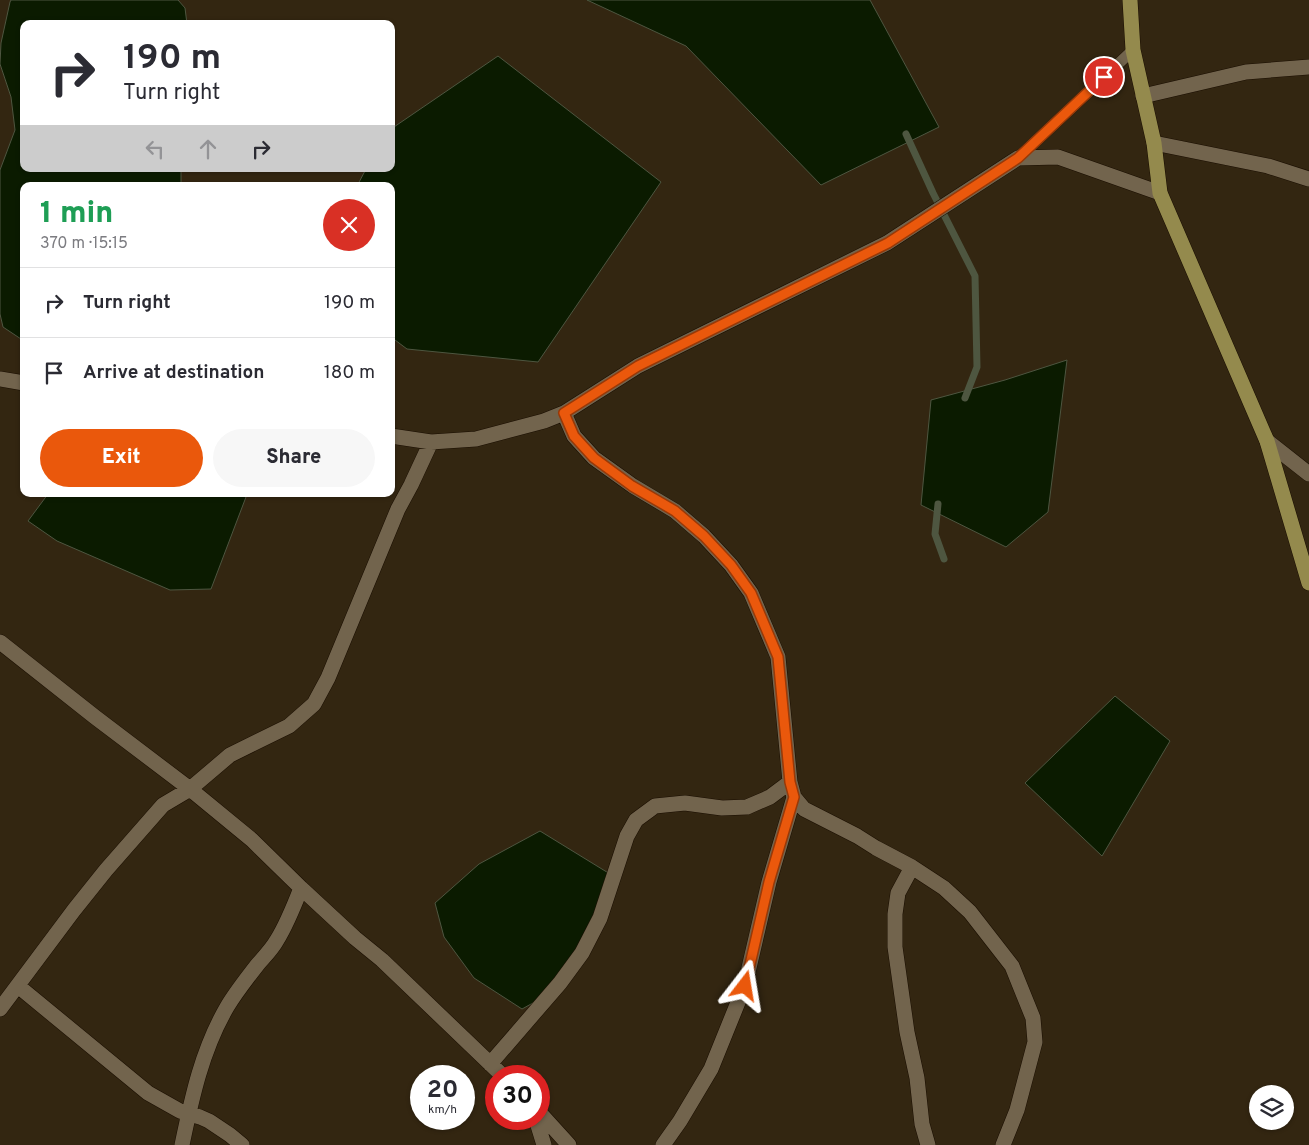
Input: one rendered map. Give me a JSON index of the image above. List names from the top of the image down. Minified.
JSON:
{"page":{"turn":["190 m","Turn right"],"heading":["1 min","370 m · 15:15"],"list":[{"name":"Turn right","value":"190 m"},{"name":"Arrive at destination","value":"180 m"}],"buttons":["Exit","Share"],"speed":"20 km/h","limit":"30"}}
